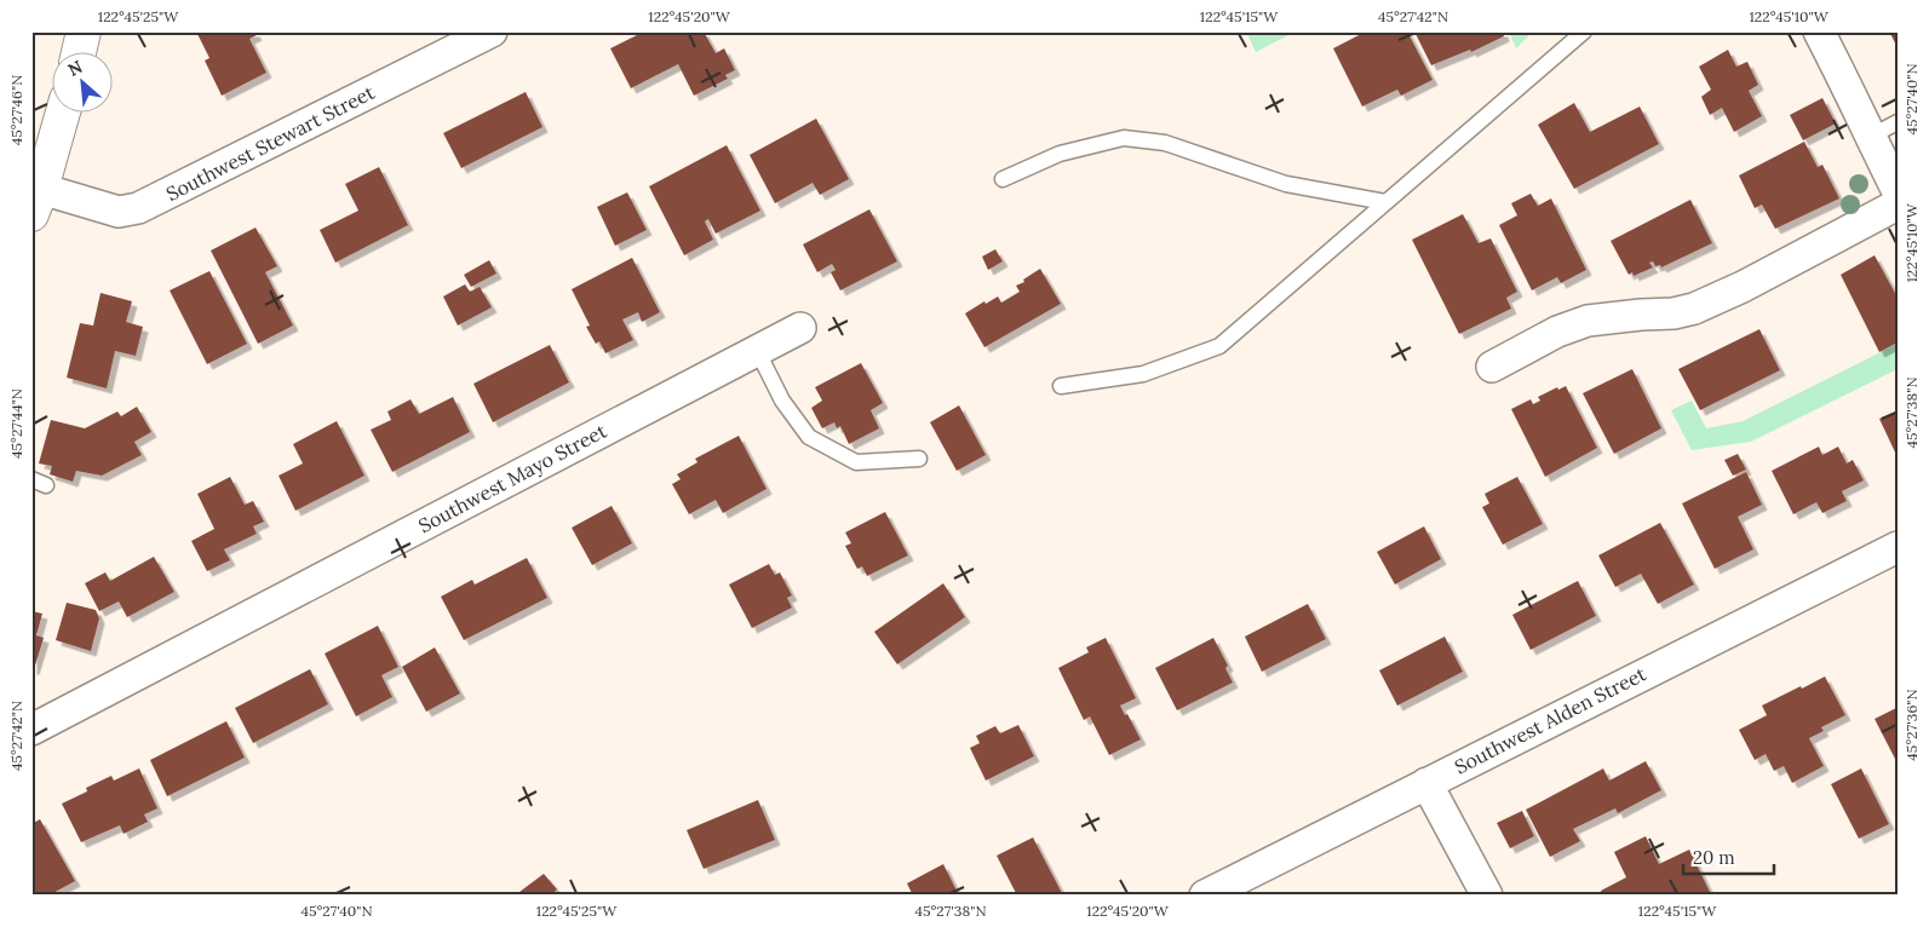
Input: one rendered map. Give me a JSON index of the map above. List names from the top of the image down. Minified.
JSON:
{"streets":{"street":["Southwest Stewart Street","Southwest Mayo Street","Southwest Alden Street"]},"scale_bar":"20 m","north":"top left","coordinates":["122°45'25\"W","122°45'20\"W","122°45'15\"W","45°27'42\"N","122°45'10\"W","45°27'40\"N","45°27'46\"N","45°27'38\"N","45°27'44\"N","45°27'36\"N"]}
